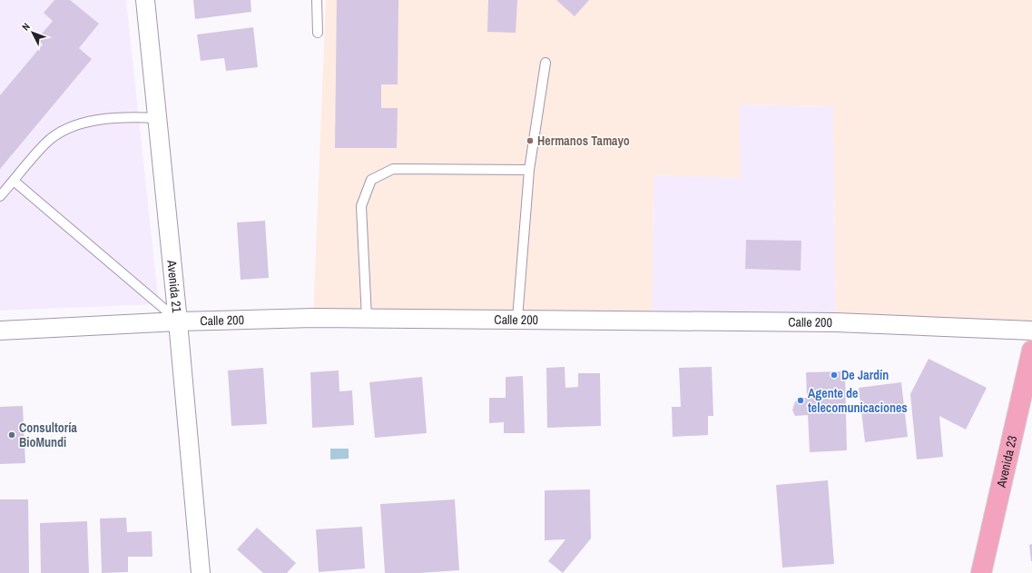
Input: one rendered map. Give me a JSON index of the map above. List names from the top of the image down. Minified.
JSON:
{"streets":{"main road":["Avenida 23"],"street":["Avenida 21","Calle 200"]},"crossings":[["Avenida 21","Calle 200"]],"places":["Hermanos Tamayo","De Jardín","Agente de telecomunicaciones","Consultoría BioMundi"],"north":"top left"}
